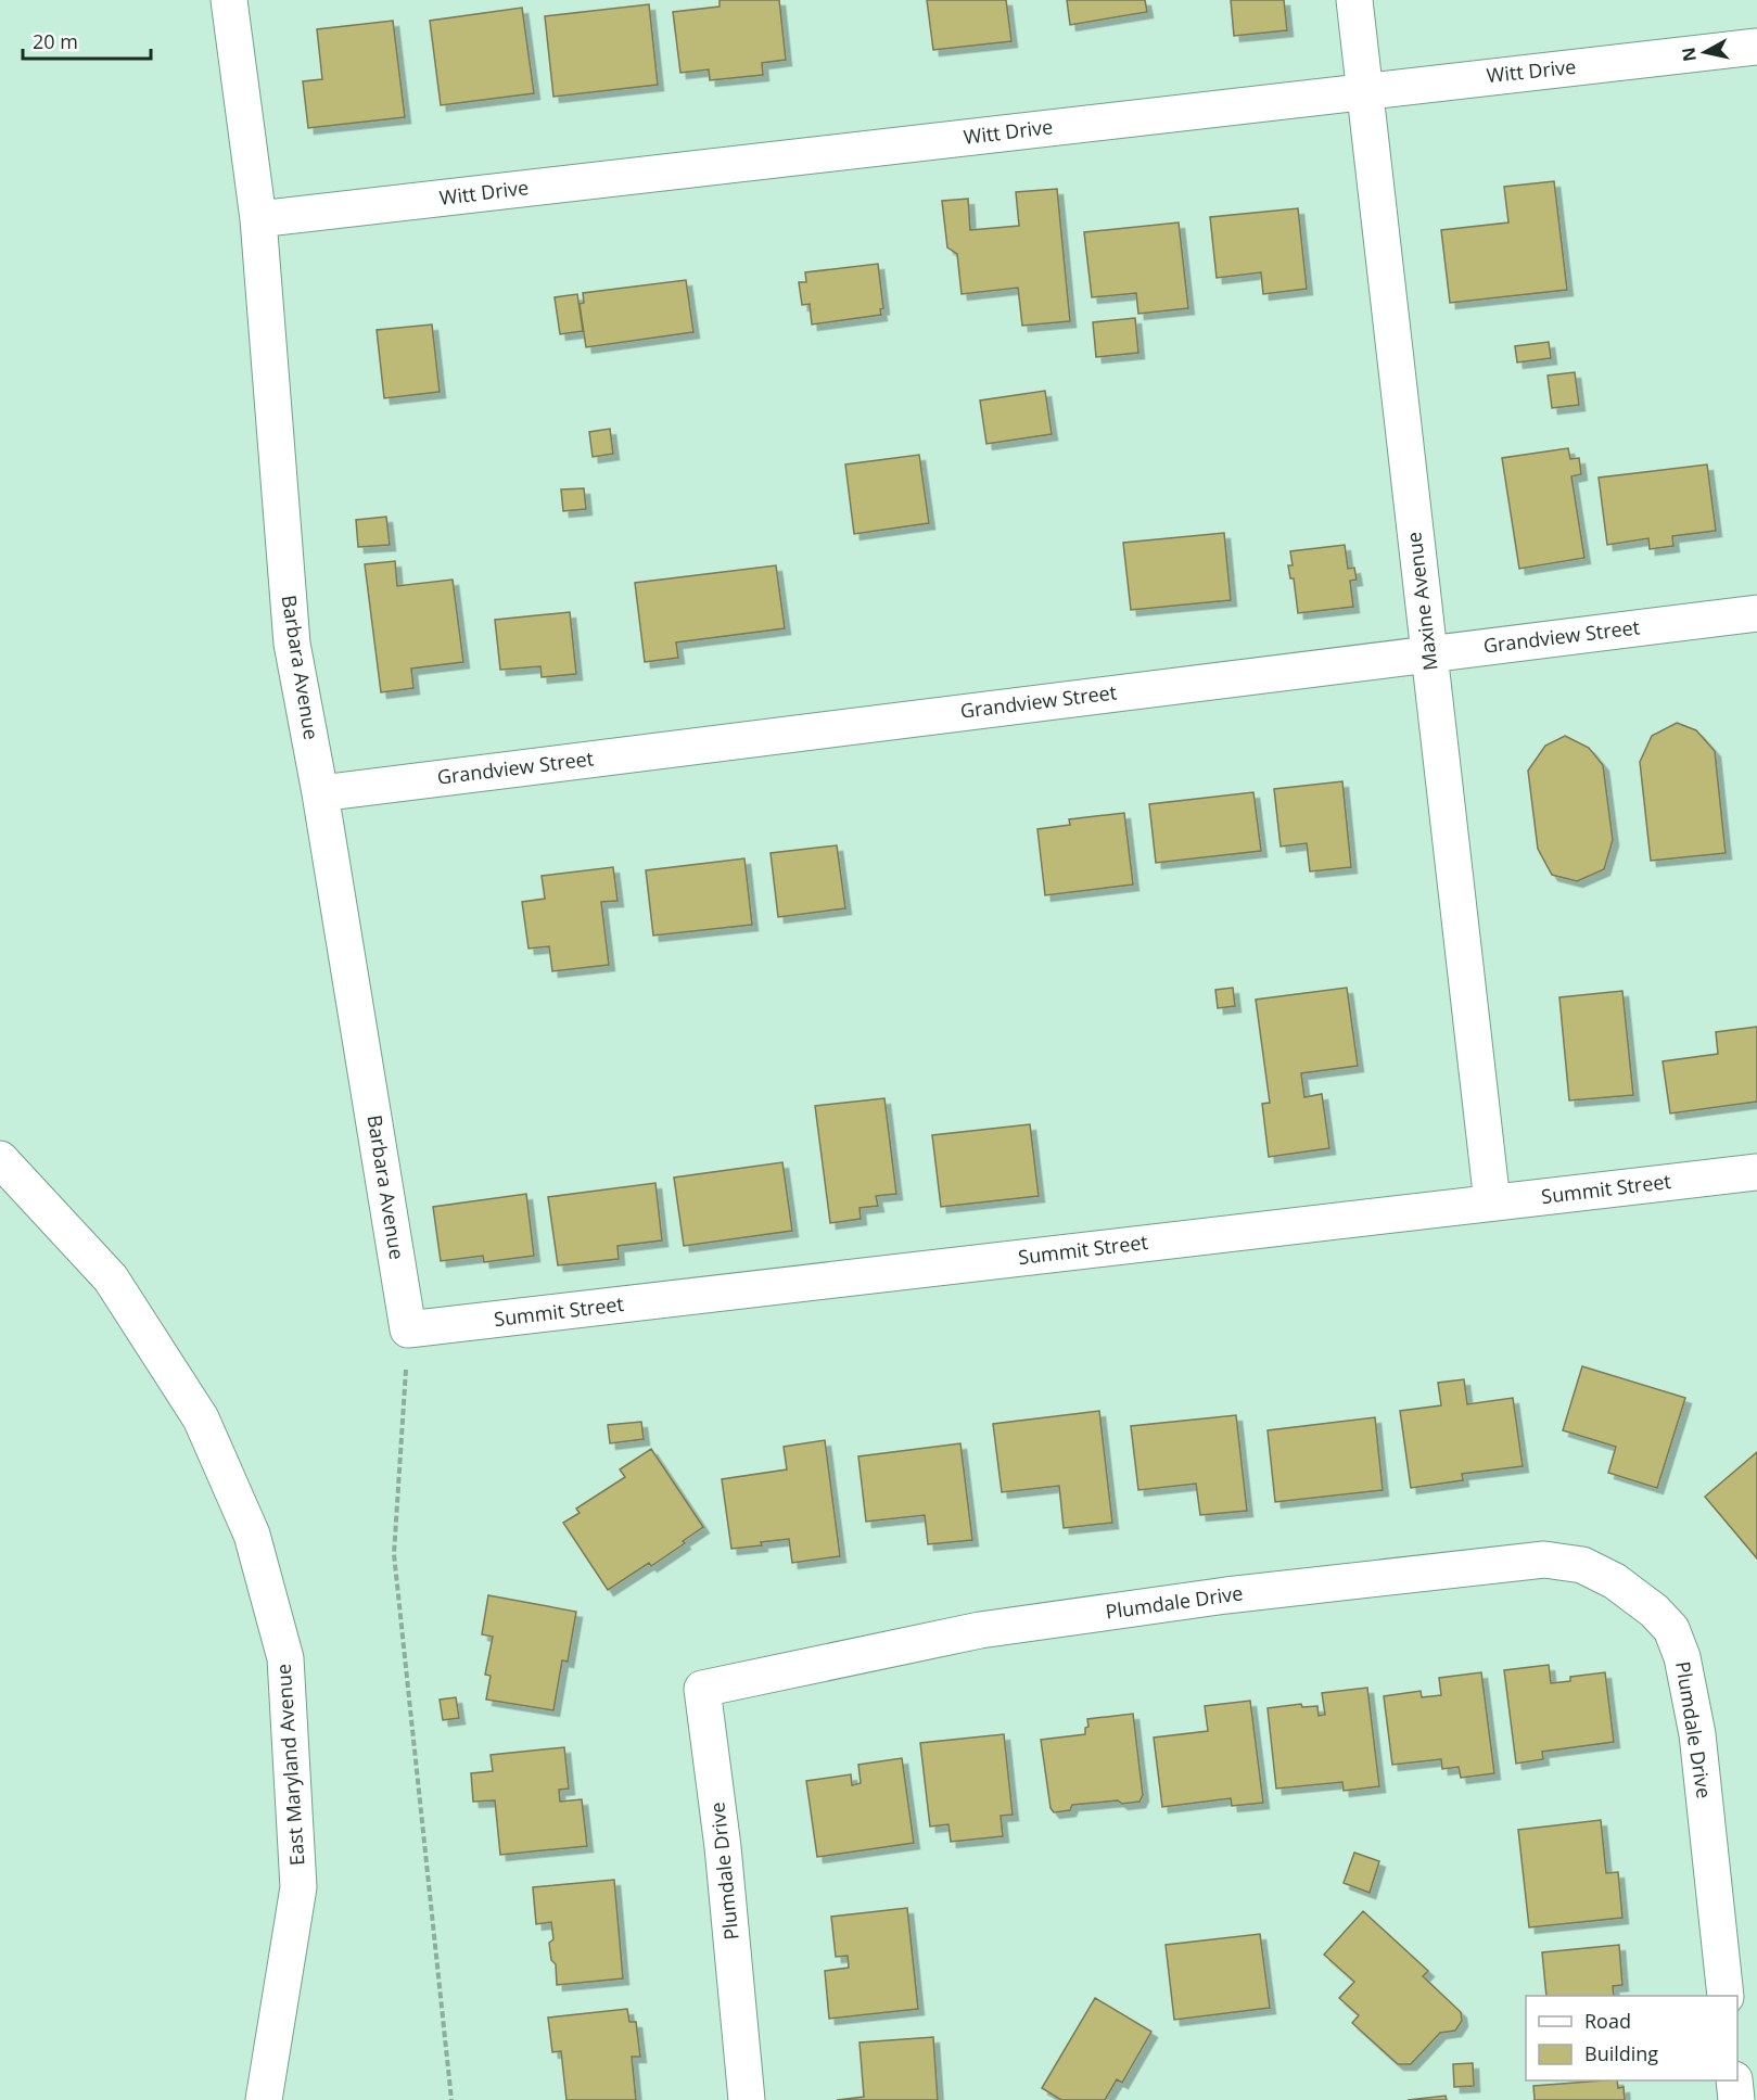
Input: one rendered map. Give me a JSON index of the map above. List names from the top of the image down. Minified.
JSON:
{"streets":{"street":["Witt Drive","Maxine Avenue","Grandview Street","Barbara Avenue","Summit Street","Plumdale Drive","East Maryland Avenue"]},"crossings":[["Witt Drive","Maxine Avenue"],["Witt Drive","Barbara Avenue"],["Maxine Avenue","Grandview Street"],["Maxine Avenue","Summit Street"],["Grandview Street","Barbara Avenue"],["Barbara Avenue","Summit Street"]],"legend":["Road","Building"],"scale_bar":"20 m","north":"left"}
